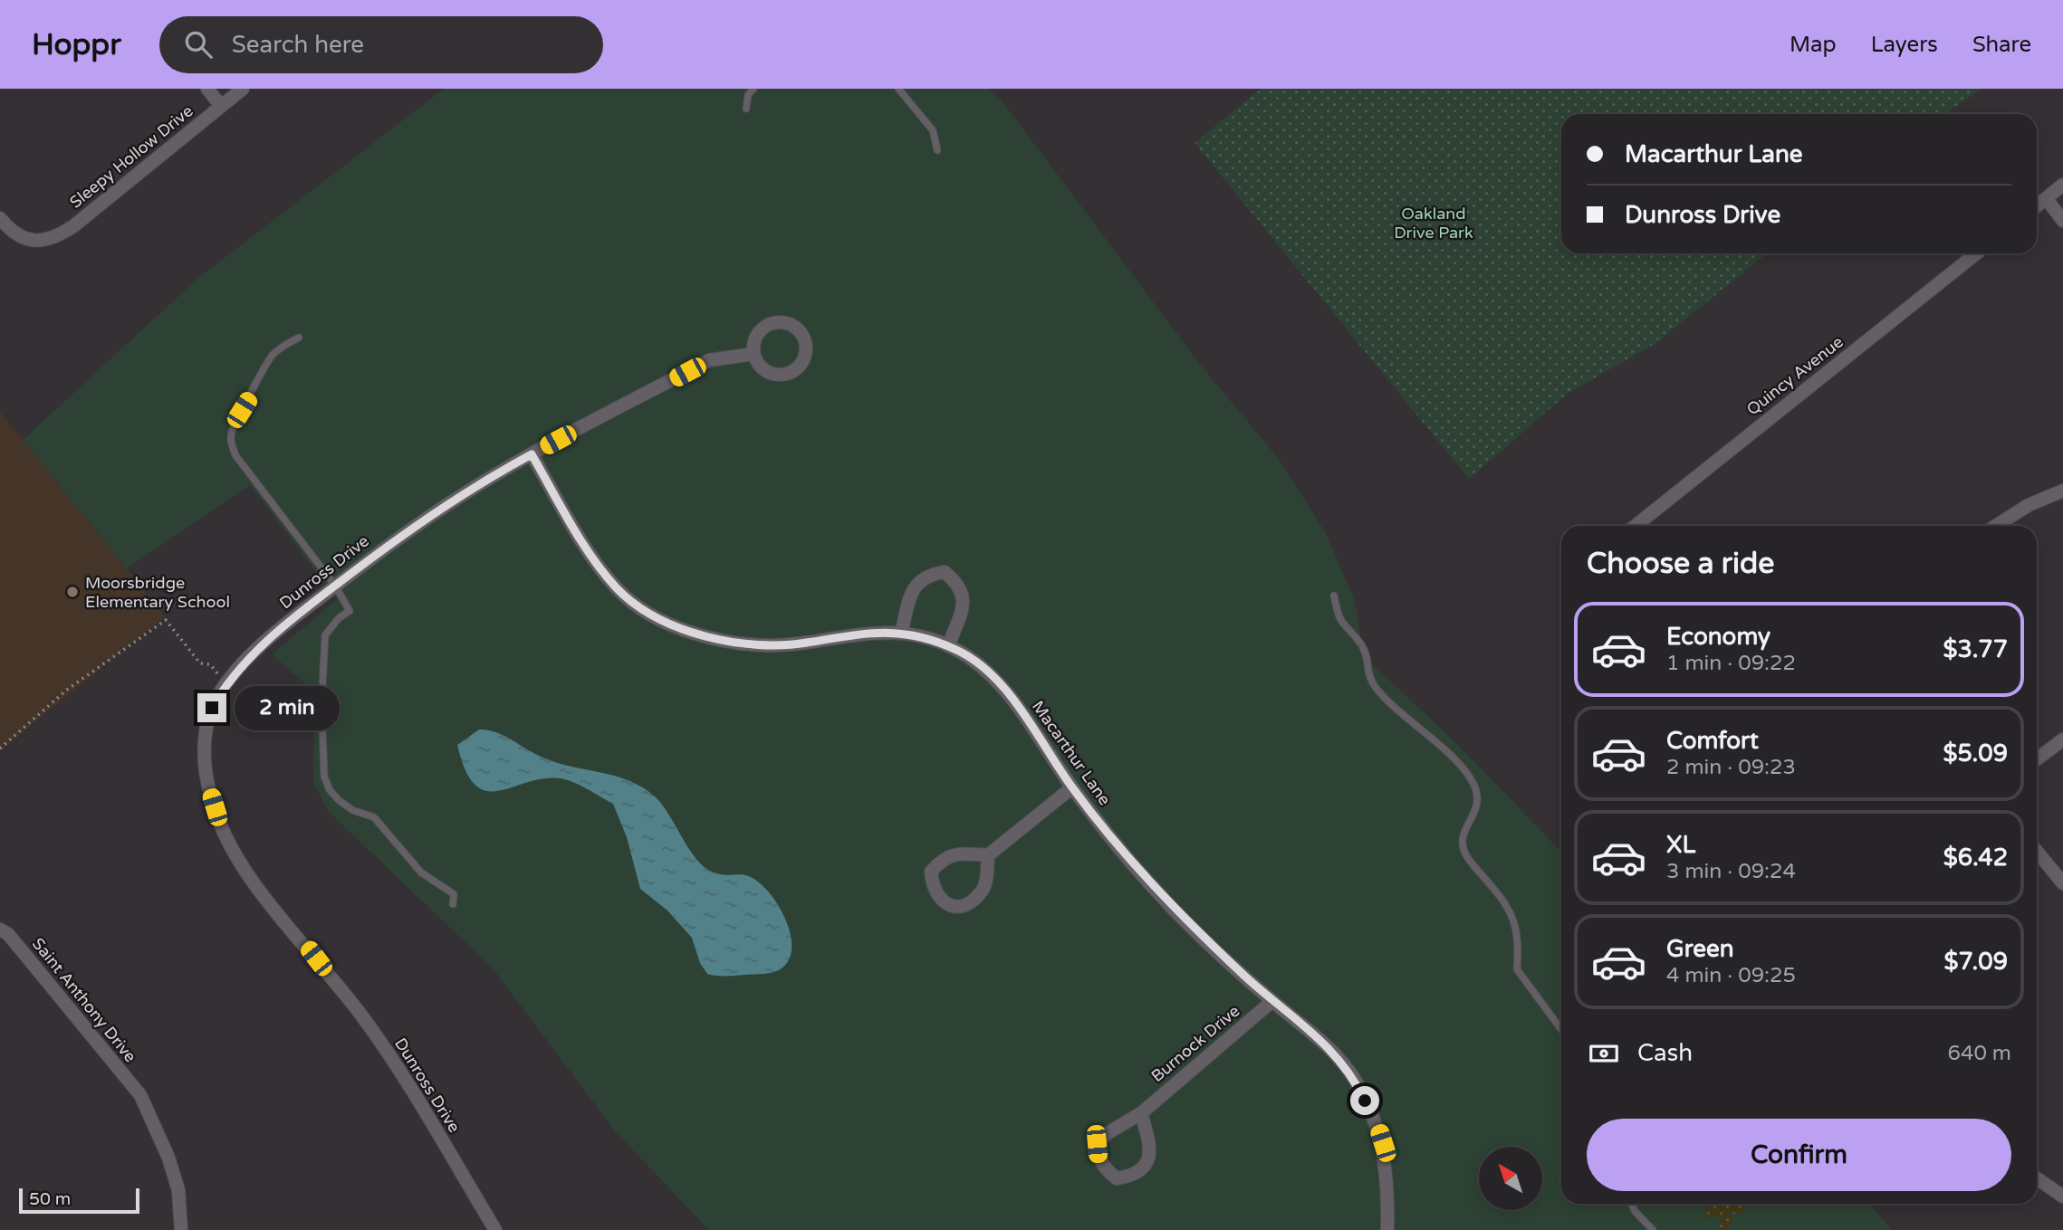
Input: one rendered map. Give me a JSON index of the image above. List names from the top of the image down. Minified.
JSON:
{"streets":{"street":["Sleepy Hollow Drive","Quincy Avenue","Dunross Drive","Macarthur Lane","Saint Anthony Drive","Burnock Drive"]},"crossings":[["Dunross Drive","Macarthur Lane"],["Macarthur Lane","Burnock Drive"]],"parks":["Oakland Drive Park"],"places":["Moorsbridge Elementary School"],"scale_bar":"50 m","north":"top left","page":{"header":"Hoppr","search":"Search here","nav":["Map","Layers","Share"],"banner":["Macarthur Lane","Dunross Drive"],"heading":"Choose a ride","list":[{"name":"Economy","note":"1 min · 09:22","value":"$3.77"},{"name":"Comfort","note":"2 min · 09:23","value":"$5.09"},{"name":"XL","note":"3 min · 09:24","value":"$6.42"},{"name":"Green","note":"4 min · 09:25","value":"$7.09"}],"bubble":"2 min","pay":["Cash","640 m"],"buttons":"Confirm","scale":"50 m"}}
